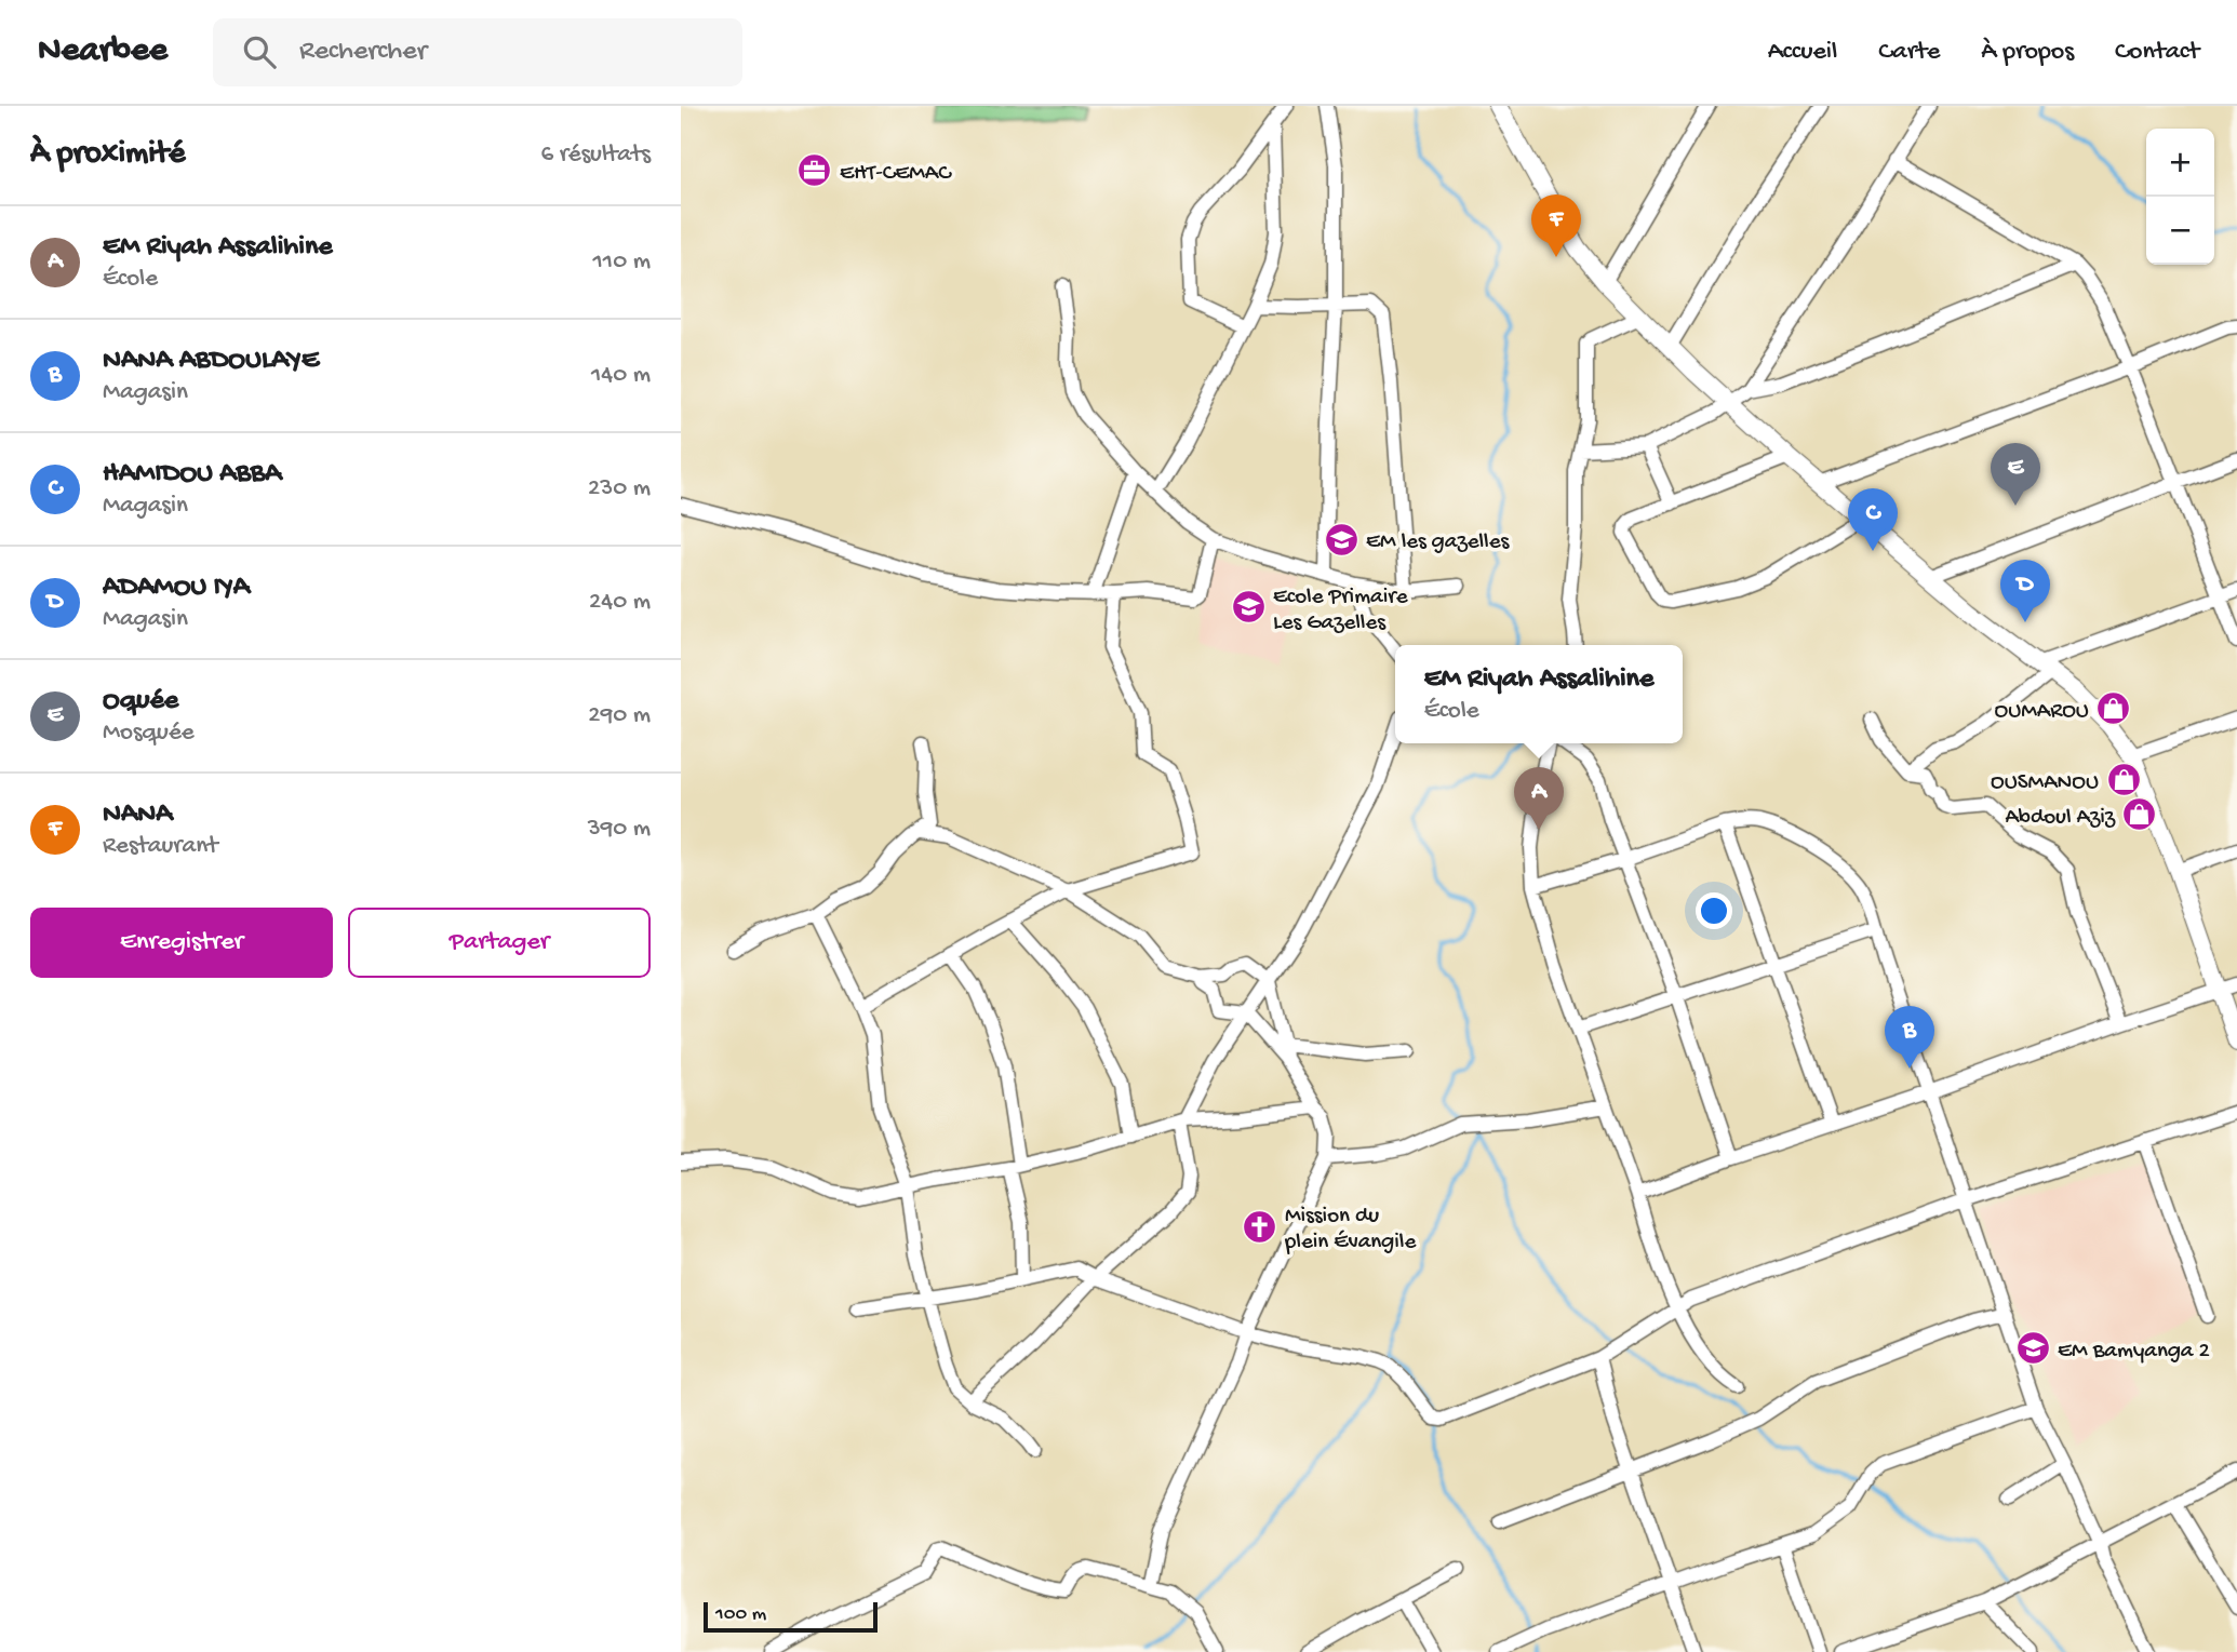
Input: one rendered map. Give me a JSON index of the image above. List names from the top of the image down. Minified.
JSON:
{"places":{"office":["EHT-CEMAC"],"school or university":["EM les gazelles","Ecole Primaire Les Gazelles","EM Bamyanga 2"],"shop":["OUMAROU","OUSMANOU","Abdoul Aziz"],"church":["Mission du plein Évangile"]},"scale_bar":"100 m","page":{"header":"Nearbee","search":"Rechercher","nav":["Accueil","Carte","À propos","Contact"],"heading":["À proximité","6 résultats"],"map_buttons":["+","−"],"pins":["F","E","C","D","A","B"],"list":[{"mark":"A","name":"EM Riyah Assalihine","note":"École","value":"110 m"},{"mark":"B","name":"NANA ABDOULAYE","note":"Magasin","value":"140 m"},{"mark":"C","name":"HAMIDOU ABBA","note":"Magasin","value":"230 m"},{"mark":"D","name":"ADAMOU IYA","note":"Magasin","value":"240 m"},{"mark":"E","name":"Oquée","note":"Mosquée","value":"290 m"},{"mark":"F","name":"NANA","note":"Restaurant","value":"390 m"}],"popup":["EM Riyah Assalihine","École"],"buttons":["Enregistrer","Partager"],"scale":"100 m"}}
